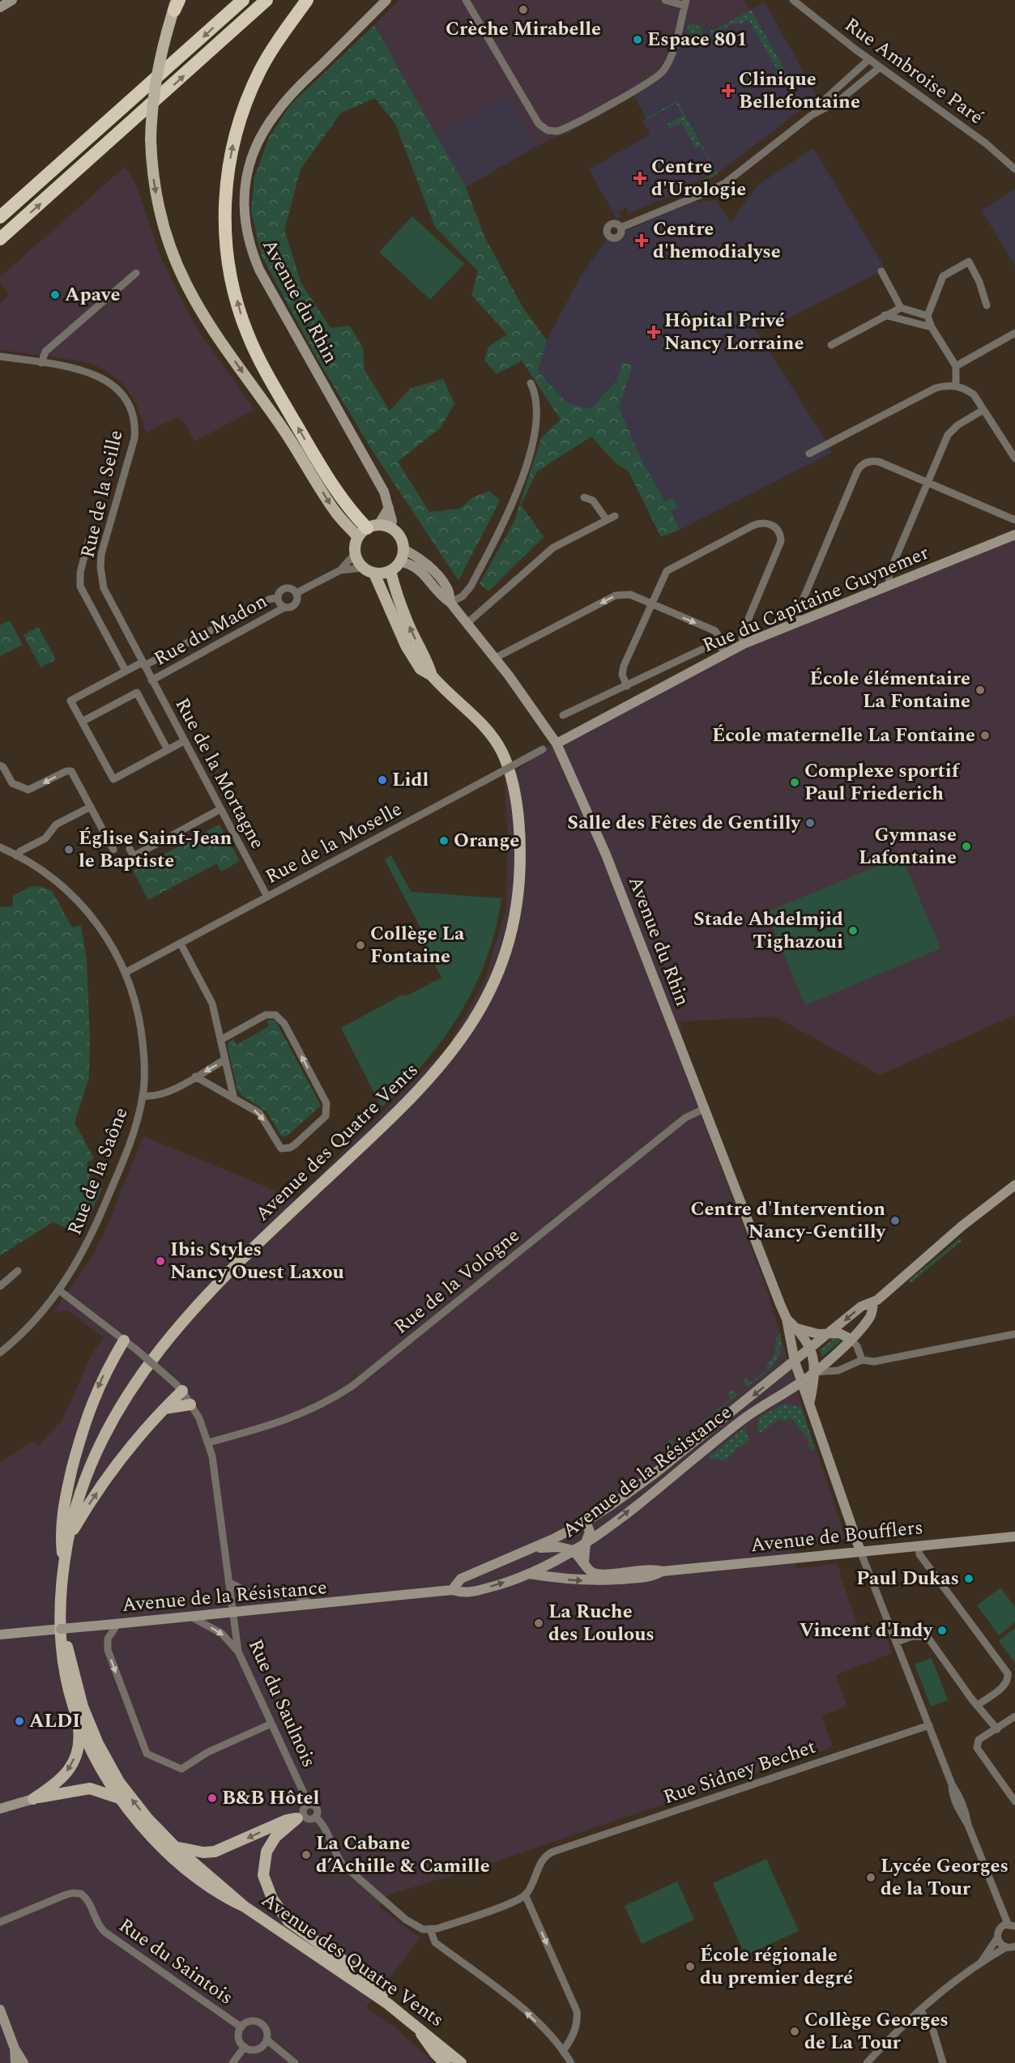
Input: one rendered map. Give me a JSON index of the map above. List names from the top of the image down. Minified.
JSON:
{"streets":{"main road":["Avenue du Rhin","Rue du Capitaine Guynemer","Avenue des Quatre Vents","Avenue de la Résistance","Avenue de Boufflers"],"street":["Rue Ambroise Paré","Rue de la Seille","Rue du Madon","Rue de la Mortagne","Rue de la Moselle","Rue de la Saône","Rue de la Vologne","Rue du Saulnois","Rue Sidney Bechet","Rue du Saintois"]},"crossings":[["Avenue du Rhin","Rue du Capitaine Guynemer"],["Avenue du Rhin","Rue de la Moselle"],["Avenue du Rhin","Avenue des Quatre Vents"],["Avenue du Rhin","Rue de la Vologne"],["Avenue du Rhin","Avenue de la Résistance"],["Avenue du Rhin","Avenue de Boufflers"],["Rue de la Seille","Rue du Madon"],["Rue de la Seille","Rue de la Mortagne"],["Rue du Capitaine Guynemer","Rue de la Moselle"],["Rue du Madon","Rue de la Mortagne"],["Rue de la Mortagne","Rue de la Moselle"],["Rue de la Moselle","Rue de la Saône"],["Rue de la Saône","Rue du Saulnois"],["Rue de la Vologne","Rue du Saulnois"],["Avenue de la Résistance","Avenue de Boufflers"],["Avenue de la Résistance","Rue du Saulnois"]],"places":{"other":["Crèche Mirabelle","Espace 801","Apave","École élémentaire La Fontaine","École maternelle La Fontaine","Lidl","Complexe sportif Paul Friederich","Salle des Fêtes de Gentilly","Orange","Gymnase Lafontaine","Église Saint-Jean le Baptiste","Stade Abdelmjid Tighazoui","Collège La Fontaine","Centre d'Intervention Nancy-Gentilly","Ibis Styles Nancy Ouest Laxou","Paul Dukas","La Ruche des Loulous","Vincent d'Indy","ALDI","B&B Hôtel","La Cabane d’Achille & Camille","Lycée Georges de la Tour","École régionale du premier degré","Collège Georges de La Tour"],"health":["Clinique Bellefontaine","Centre d'Urologie","Centre d'hemodialyse","Hôpital Privé Nancy Lorraine"]}}
